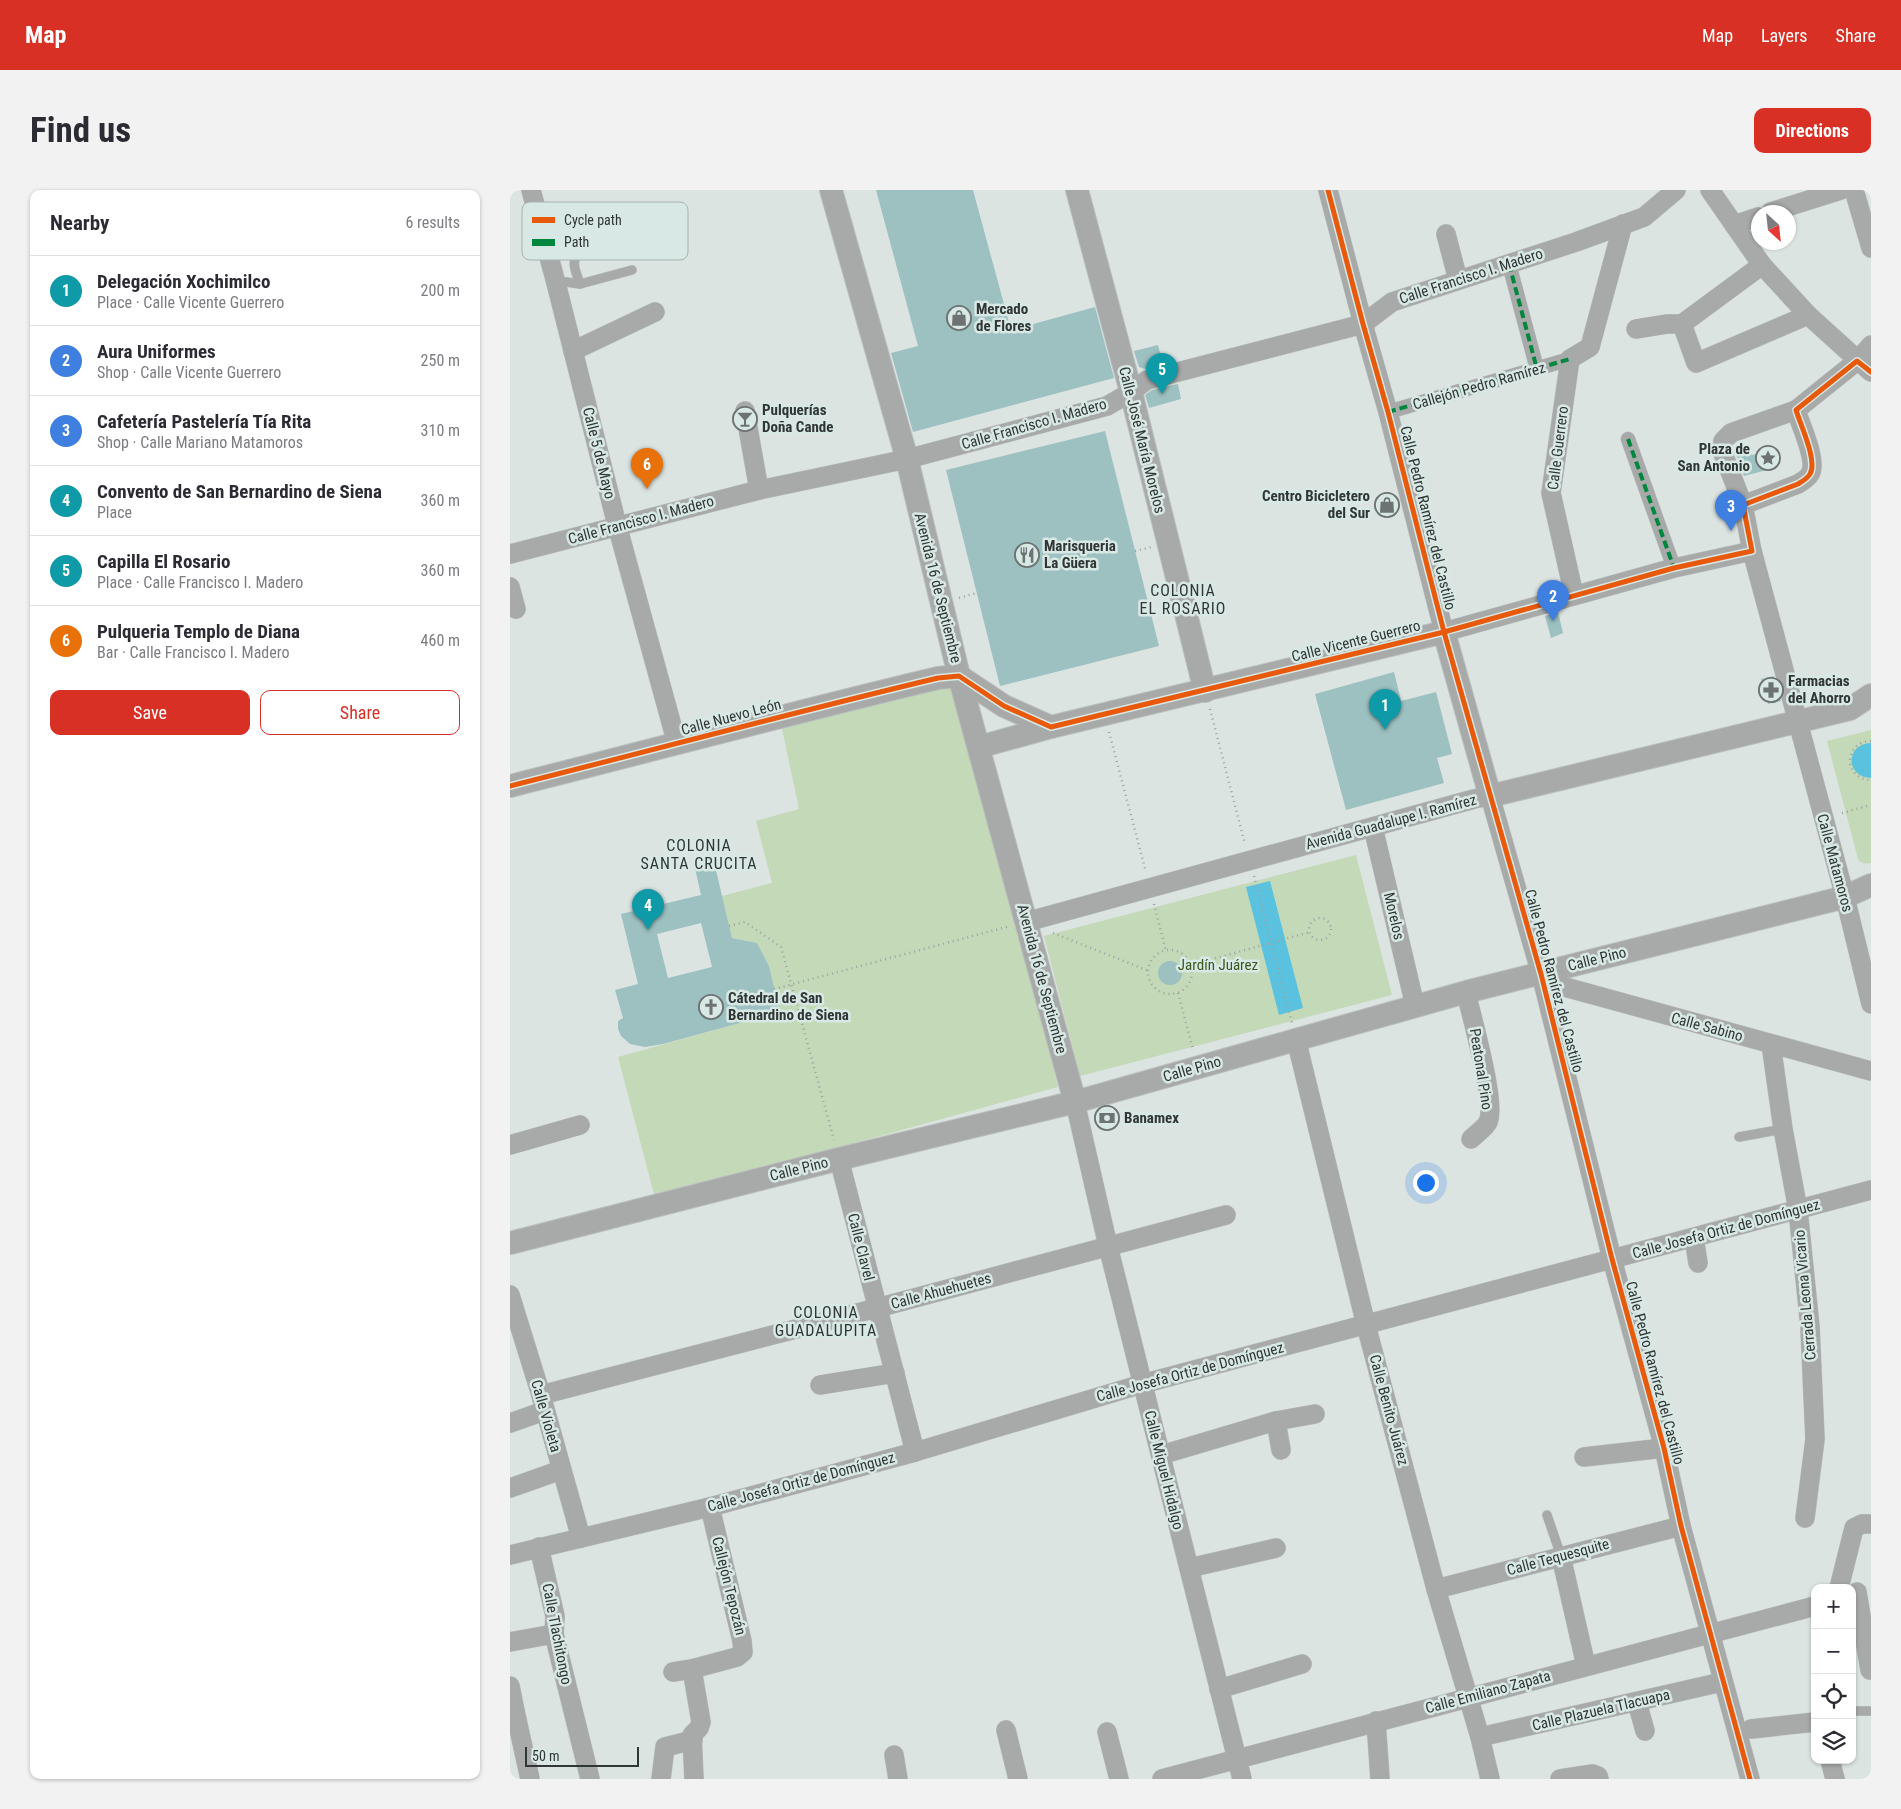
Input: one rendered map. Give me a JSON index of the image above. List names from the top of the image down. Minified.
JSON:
{"streets":{"street":["Calle Francisco I. Madero","Callejón Pedro Ramírez","Calle José María Morelos","Calle Guerrero","Calle 5 de Mayo","Calle Pedro Ramírez del Castillo","Avenida 16 de Septiembre","Calle Vicente Guerrero","Calle Nuevo León","Avenida Guadalupe I. Ramírez","Calle Matamoros","Morelos","Calle Pino","Calle Sabino","Peatonal Pino","Calle Josefa Ortiz de Domínguez","Calle Clavel","Calle Ahuehuetes","Cerrada Leona Vicario","Calle Benito Juárez","Calle Violeta","Calle Miguel Hidalgo","Calle Tequesquite","Callejón Tepozán","Calle Tlachitongo","Calle Emiliano Zapata","Calle Plazuela Tlacuapa"]},"crossings":[["Calle Francisco I. Madero","Calle José María Morelos"],["Calle Francisco I. Madero","Calle 5 de Mayo"],["Calle Francisco I. Madero","Calle Pedro Ramírez del Castillo"],["Calle Francisco I. Madero","Avenida 16 de Septiembre"],["Callejón Pedro Ramírez","Calle Guerrero"],["Callejón Pedro Ramírez","Calle Pedro Ramírez del Castillo"],["Calle José María Morelos","Calle Vicente Guerrero"],["Calle Guerrero","Calle Vicente Guerrero"],["Calle 5 de Mayo","Calle Nuevo León"],["Calle Pedro Ramírez del Castillo","Calle Vicente Guerrero"],["Calle Pedro Ramírez del Castillo","Avenida Guadalupe I. Ramírez"],["Calle Pedro Ramírez del Castillo","Calle Pino"],["Calle Pedro Ramírez del Castillo","Calle Sabino"],["Calle Pedro Ramírez del Castillo","Calle Josefa Ortiz de Domínguez"],["Calle Pedro Ramírez del Castillo","Calle Tequesquite"],["Calle Pedro Ramírez del Castillo","Calle Emiliano Zapata"],["Calle Pedro Ramírez del Castillo","Calle Plazuela Tlacuapa"],["Avenida 16 de Septiembre","Calle Vicente Guerrero"],["Avenida 16 de Septiembre","Calle Nuevo León"],["Avenida 16 de Septiembre","Avenida Guadalupe I. Ramírez"],["Avenida 16 de Septiembre","Calle Pino"],["Avenida 16 de Septiembre","Calle Miguel Hidalgo"],["Calle Vicente Guerrero","Calle Matamoros"],["Avenida Guadalupe I. Ramírez","Calle Matamoros"],["Avenida Guadalupe I. Ramírez","Morelos"],["Calle Matamoros","Calle Pino"],["Morelos","Calle Pino"],["Calle Pino","Calle Sabino"],["Calle Pino","Peatonal Pino"],["Calle Pino","Calle Clavel"],["Calle Pino","Calle Benito Juárez"],["Calle Pino","Calle Miguel Hidalgo"],["Calle Sabino","Cerrada Leona Vicario"],["Calle Josefa Ortiz de Domínguez","Calle Clavel"],["Calle Josefa Ortiz de Domínguez","Cerrada Leona Vicario"],["Calle Josefa Ortiz de Domínguez","Calle Benito Juárez"],["Calle Josefa Ortiz de Domínguez","Calle Violeta"],["Calle Josefa Ortiz de Domínguez","Calle Miguel Hidalgo"],["Calle Josefa Ortiz de Domínguez","Callejón Tepozán"],["Calle Josefa Ortiz de Domínguez","Calle Tlachitongo"],["Calle Clavel","Calle Ahuehuetes"],["Calle Ahuehuetes","Calle Violeta"],["Calle Ahuehuetes","Calle Miguel Hidalgo"],["Calle Benito Juárez","Calle Tequesquite"],["Calle Benito Juárez","Calle Emiliano Zapata"],["Calle Benito Juárez","Calle Plazuela Tlacuapa"],["Calle Miguel Hidalgo","Calle Emiliano Zapata"]],"districts":["COLONIA EL ROSARIO","COLONIA SANTA CRUCITA","COLONIA GUADALUPITA"],"parks":["Jardín Juárez"],"places":{"shop":["Mercado de Flores","Centro Bicicletero del Sur"],"bar":["Pulquerías Doña Cande"],"place":["Plaza de San Antonio"],"restaurant":["Marisqueria La Güera"],"pharmacy":["Farmacias del Ahorro"],"church":["Cátedral de San Bernardino de Siena"],"bank":["Banamex"]},"legend":["Cycle path","Path"],"scale_bar":"50 m","north":"bottom right","page":{"header":"Map","nav":["Map","Layers","Share"],"buttons":["Directions",["Save","Share"]],"title":"Find us","heading":["Nearby","6 results"],"list":[{"mark":"1","name":"Delegación Xochimilco","note":"Place · Calle Vicente Guerrero","value":"200 m"},{"mark":"2","name":"Aura Uniformes","note":"Shop · Calle Vicente Guerrero","value":"250 m"},{"mark":"3","name":"Cafetería Pastelería Tía Rita","note":"Shop · Calle Mariano Matamoros","value":"310 m"},{"mark":"4","name":"Convento de San Bernardino de Siena","note":"Place","value":"360 m"},{"mark":"5","name":"Capilla El Rosario","note":"Place · Calle Francisco I. Madero","value":"360 m"},{"mark":"6","name":"Pulqueria Templo de Diana","note":"Bar · Calle Francisco I. Madero","value":"460 m"}],"pins":["5","6","3","2","1","4"],"map_buttons":["+","−"],"scale":"50 m"}}
